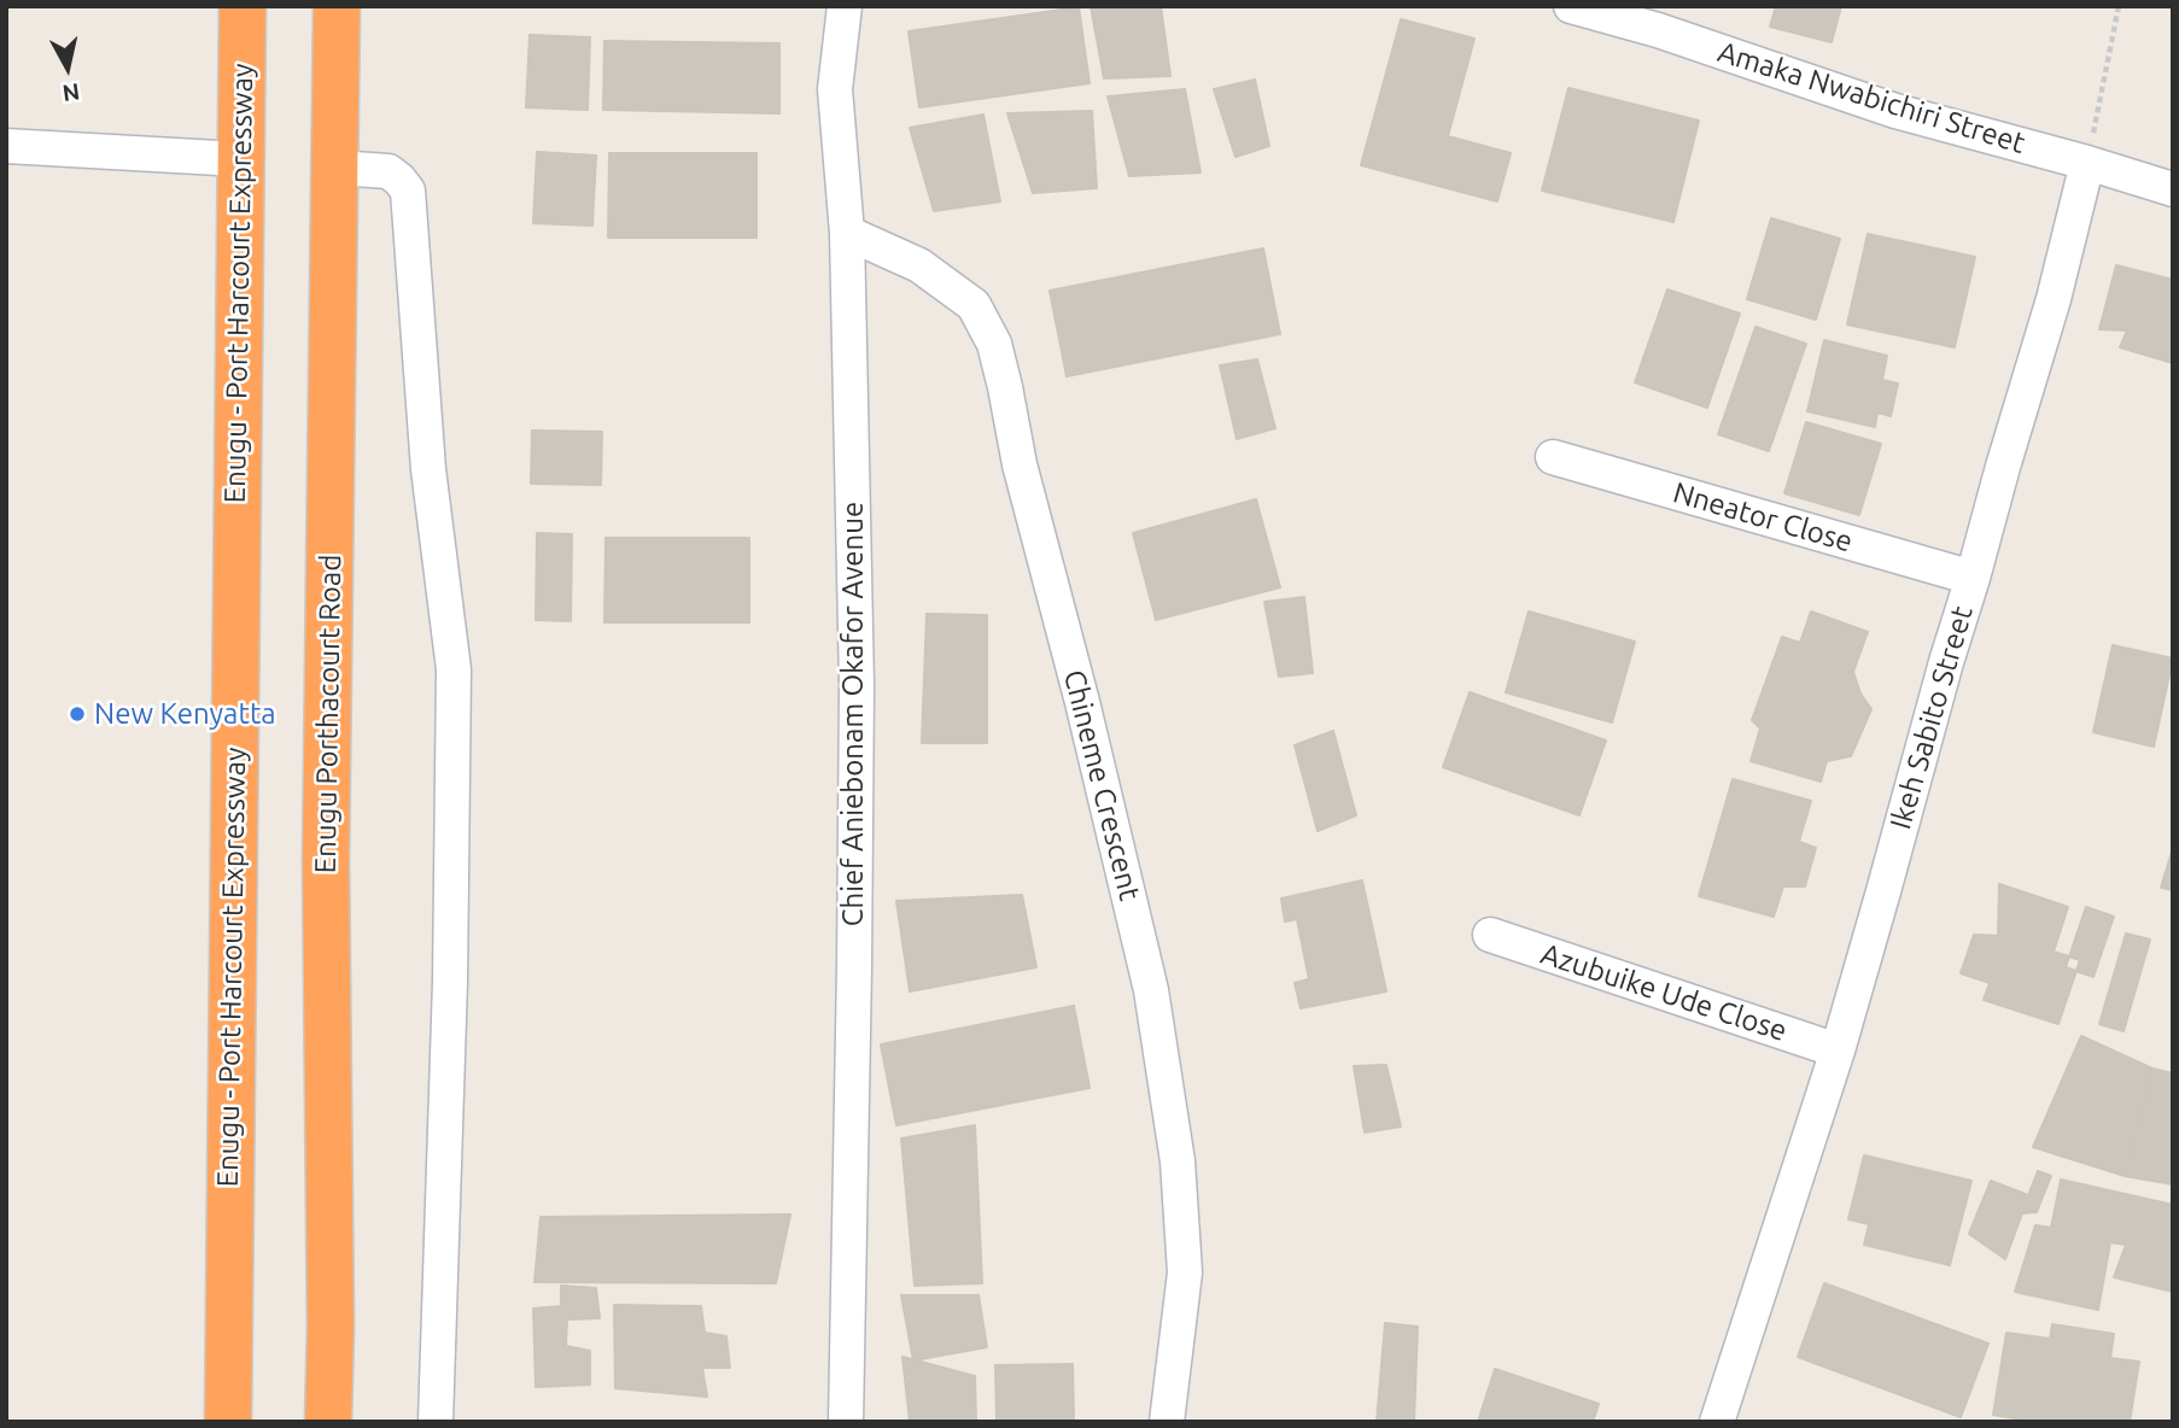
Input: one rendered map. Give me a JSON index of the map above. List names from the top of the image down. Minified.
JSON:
{"streets":{"highway":["Enugu - Port Harcourt Expressway","Enugu Porthacourt Road"],"street":["Amaka Nwabichiri Street","Nneator Close","Chief Aniebonam Okafor Avenue","Ikeh Sabito Street","Chineme Crescent","Azubuike Ude Close"]},"crossings":[["Amaka Nwabichiri Street","Ikeh Sabito Street"],["Nneator Close","Ikeh Sabito Street"],["Chief Aniebonam Okafor Avenue","Chineme Crescent"],["Ikeh Sabito Street","Azubuike Ude Close"]],"places":["New Kenyatta"],"north":"bottom"}
